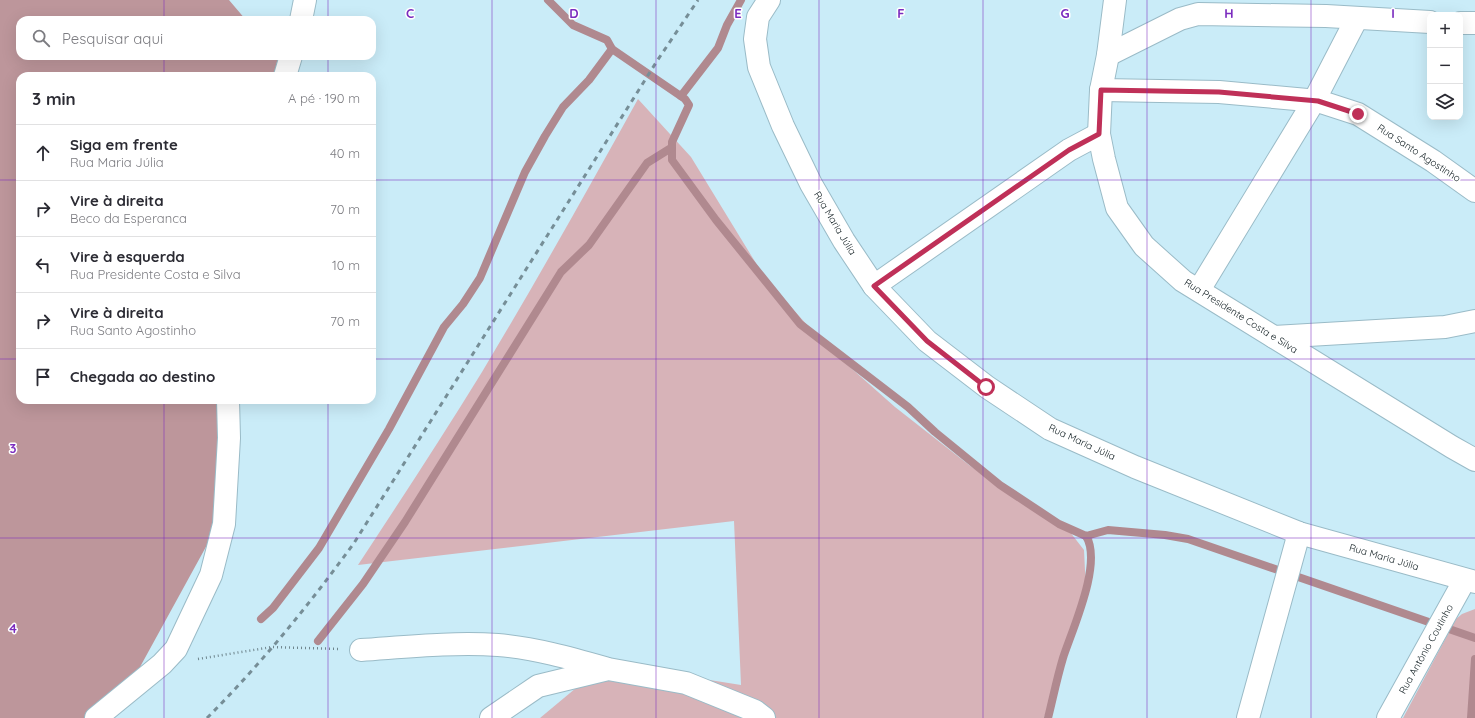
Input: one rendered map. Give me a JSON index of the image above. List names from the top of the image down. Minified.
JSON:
{"streets":{"street":["Rua Santo Agostinho","Rua Maria Júlia","Rua Presidente Costa e Silva","Rua Antônio Coutinho"]},"crossings":[["Rua Santo Agostinho","Rua Presidente Costa e Silva"],["Rua Maria Júlia","Rua Antônio Coutinho"]],"page":{"map_buttons":["+","−"],"search":"Pesquisar aqui","heading":["3 min","A pé · 190 m"],"list":[["Siga em frente","Rua Maria Júlia","40 m"],["Vire à direita","Beco da Esperanca","70 m"],["Vire à esquerda","Rua Presidente Costa e Silva","10 m"],["Vire à direita","Rua Santo Agostinho","70 m"],"Chegada ao destino"]},"grid":{"columns":["C","D","E","F","G","H","I"],"rows":["3","4"]}}
